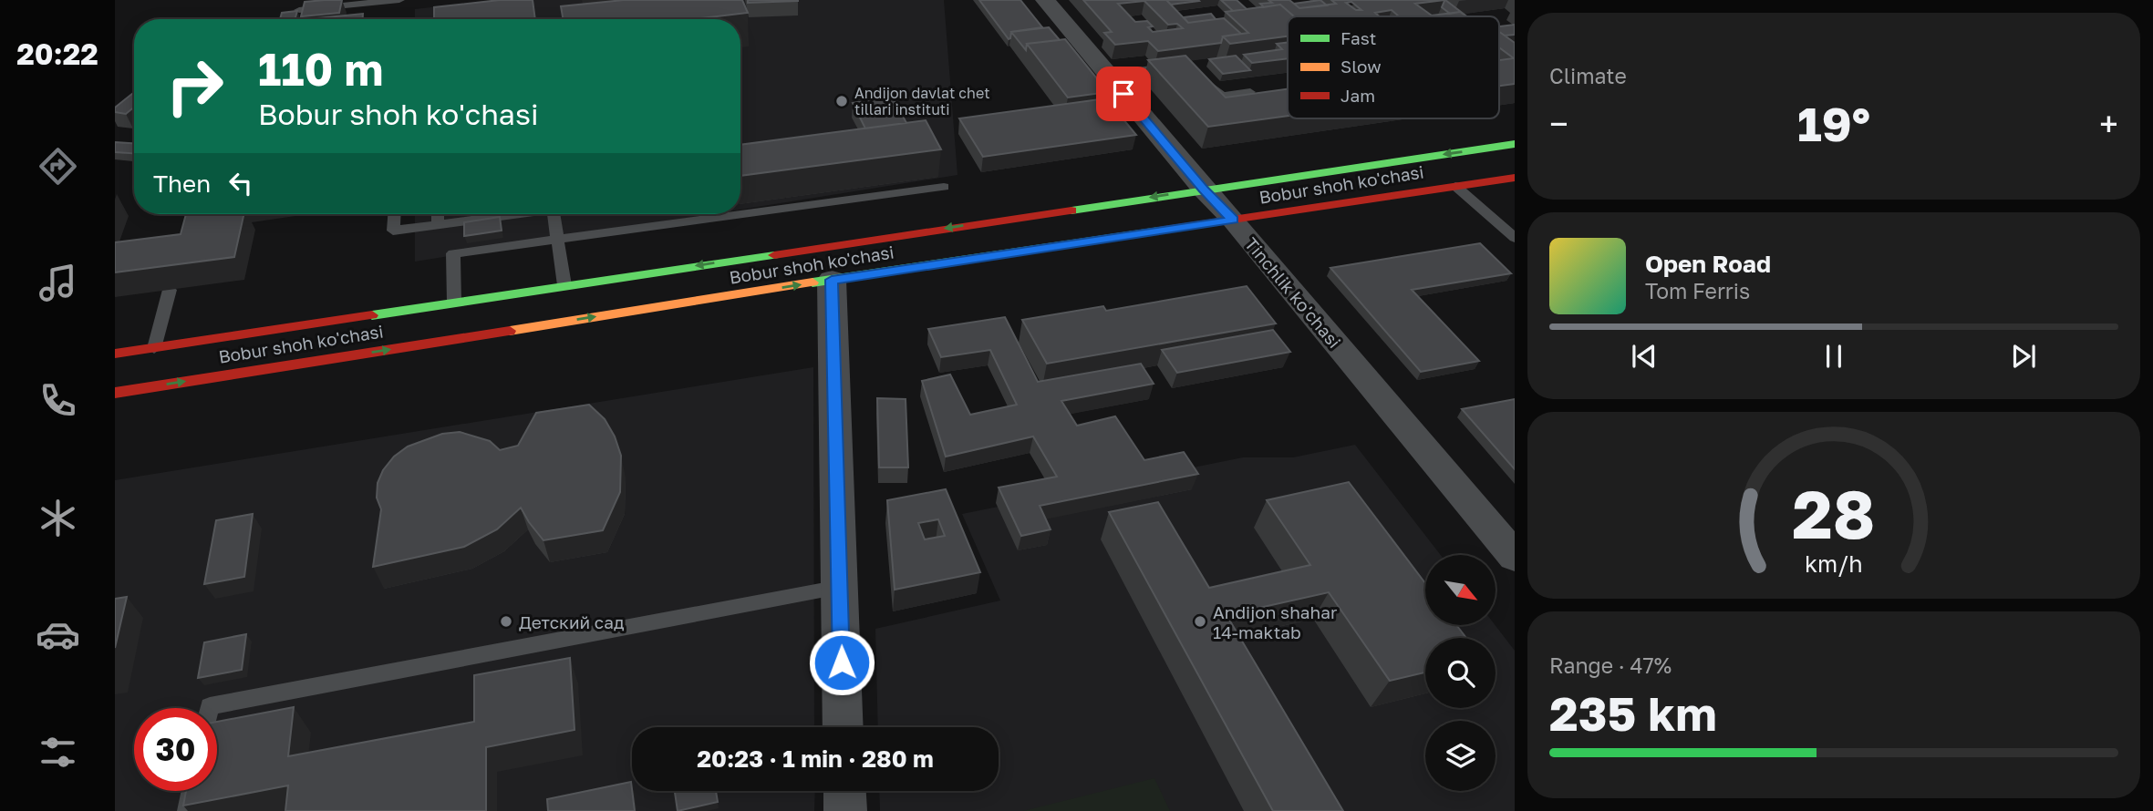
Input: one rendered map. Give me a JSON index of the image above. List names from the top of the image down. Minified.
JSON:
{"streets":{"main road":["Bobur shoh ko'chasi"],"street":["Tinchlik ko'chasi"]},"crossings":[["Bobur shoh ko'chasi","Tinchlik ko'chasi"]],"places":["Andijon davlat chet tillari instituti","Детский сад","Andijon shahar 14-maktab"],"legend":["Fast","Slow","Jam"],"north":"bottom right","page":{"tabs":"20:22","tile":["Climate",["Range · 47%","235 km"]],"turn":["110 m","Bobur shoh ko'chasi"],"heat":["−","19°","+"],"then":"Then","song":["Open Road","Tom Ferris"],"limit":"30","trip":"20:23 · 1 min · 280 m","gauge":["28","km/h"]}}
